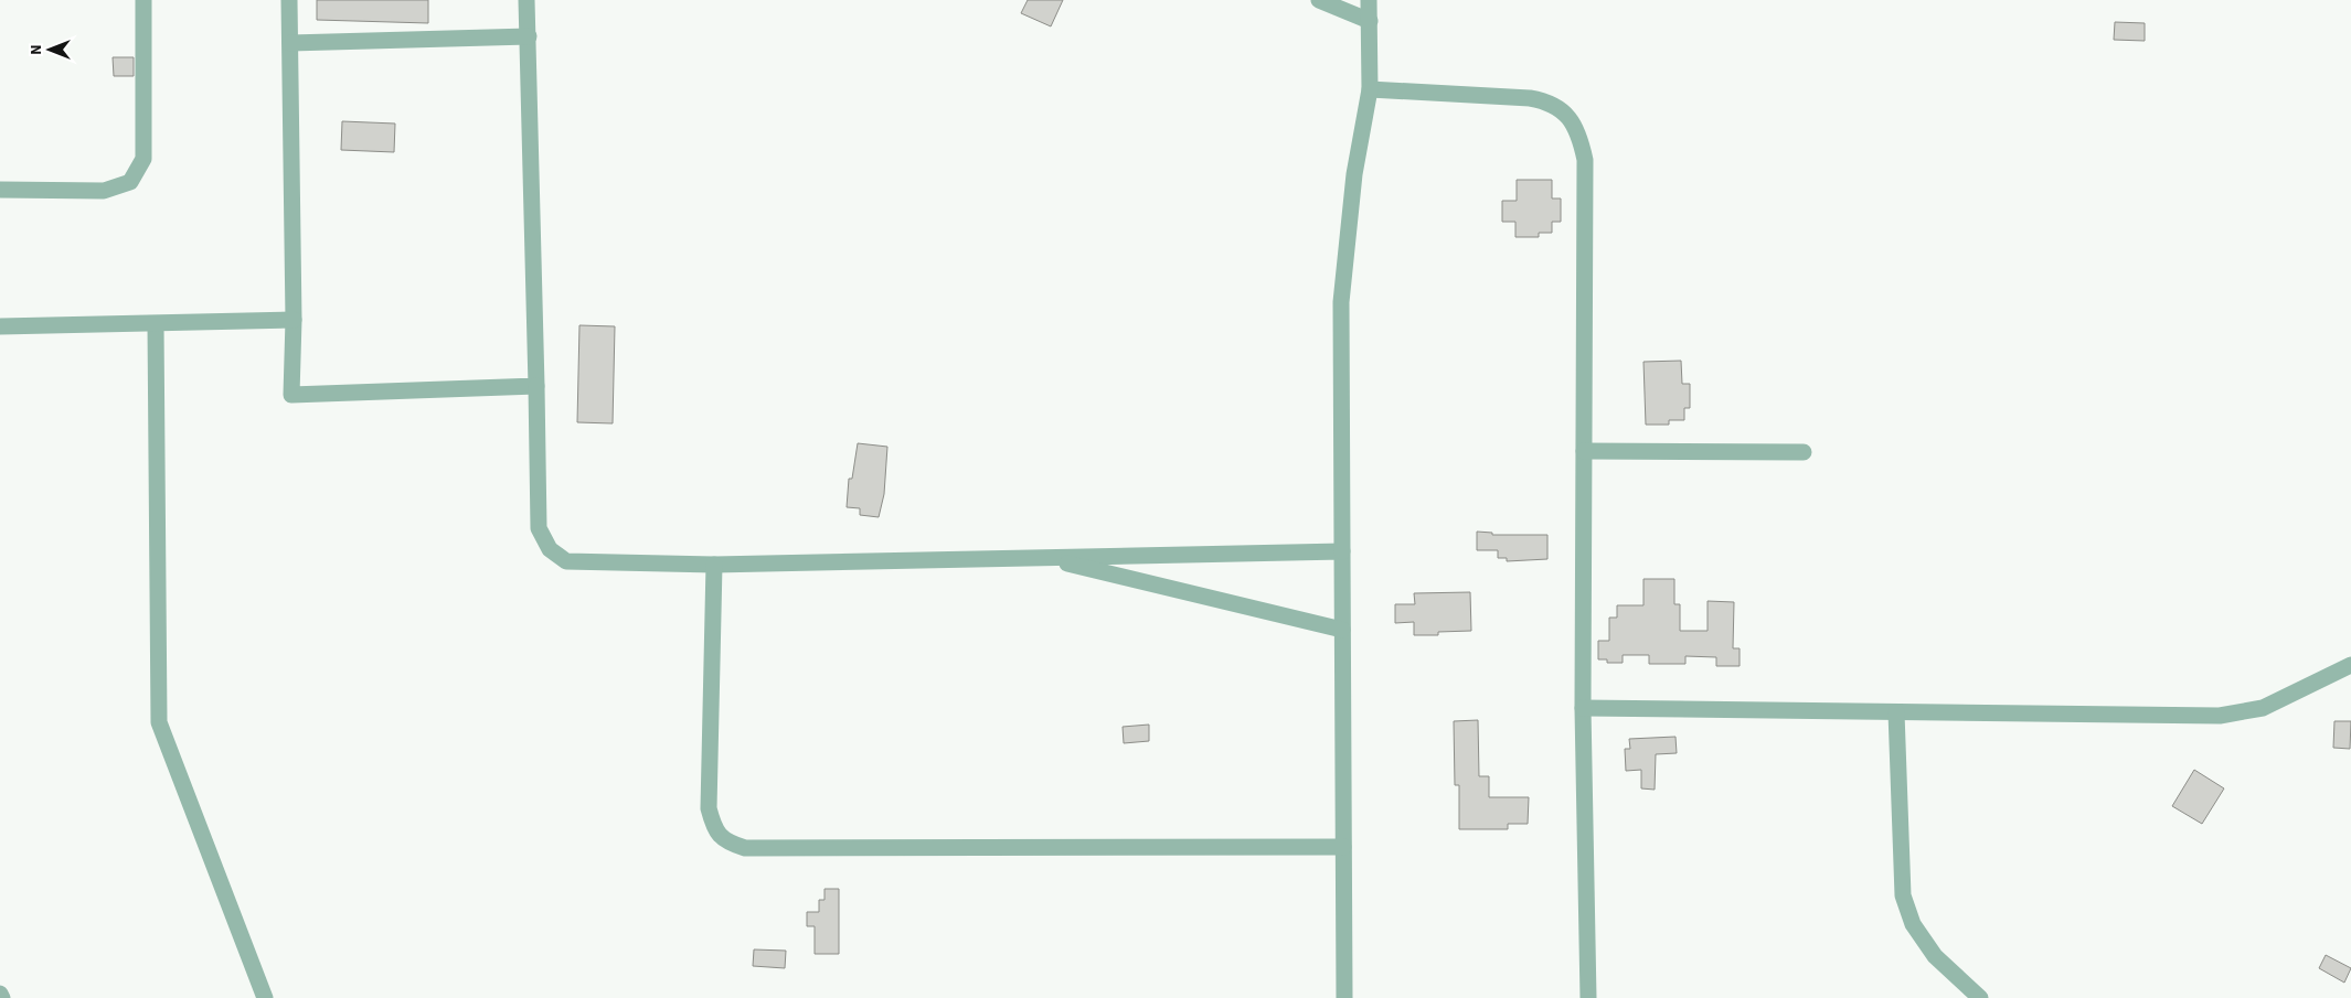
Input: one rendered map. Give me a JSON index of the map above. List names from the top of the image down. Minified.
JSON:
{"north":"left"}
